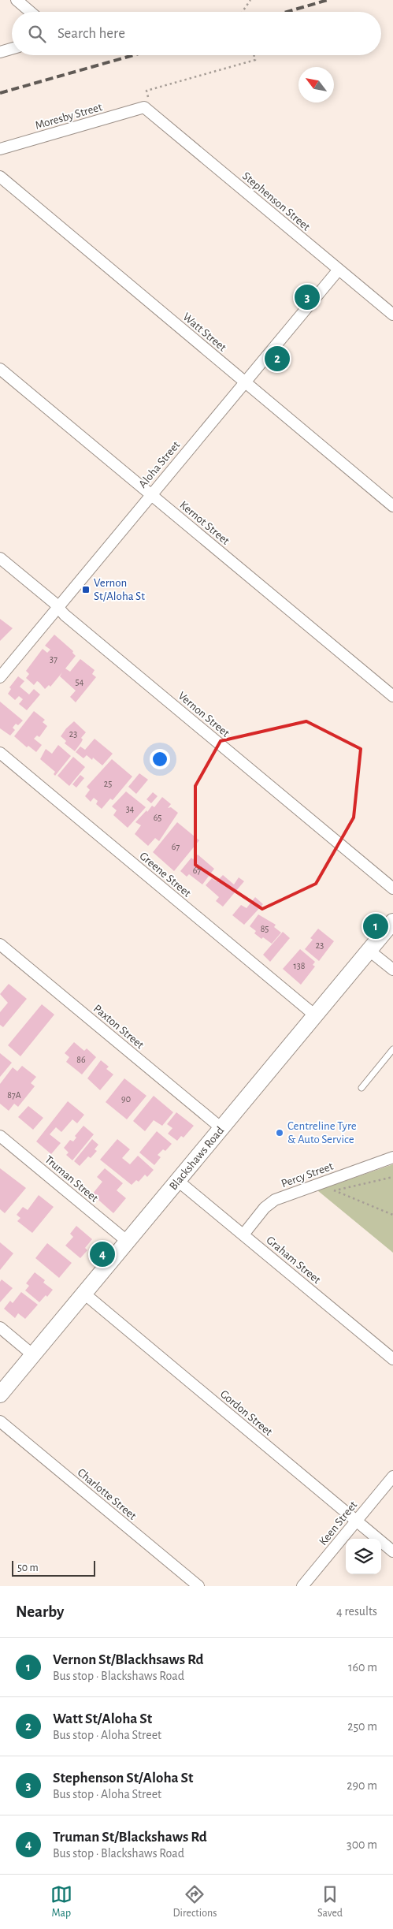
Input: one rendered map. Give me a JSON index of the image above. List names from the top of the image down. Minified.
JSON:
{"streets":{"main road":["Blackshaws Road"],"street":["Moresby Street","Stephenson Street","Watt Street","Aloha Street","Kernot Street","Vernon Street","Greene Street","Paxton Street","Percy Street","Truman Street","Graham Street","Gordon Street","Charlotte Street","Keen Street"]},"crossings":[["Moresby Street","Stephenson Street"],["Stephenson Street","Aloha Street"],["Watt Street","Aloha Street"],["Aloha Street","Kernot Street"],["Aloha Street","Vernon Street"],["Greene Street","Blackshaws Road"],["Paxton Street","Blackshaws Road"],["Blackshaws Road","Truman Street"],["Blackshaws Road","Graham Street"],["Blackshaws Road","Gordon Street"],["Percy Street","Graham Street"],["Gordon Street","Keen Street"]],"places":{"transit":["Vernon St/Aloha St"],"other":["Centreline Tyre & Auto Service"]},"house_numbers":["37","54","23","25","34","65","67","67","85","23","138","86","87A","90"],"scale_bar":"50 m","north":"top left","page":{"search":"Search here","pins":["3","2","1","4"],"scale":"50 m","heading":["Nearby","4 results"],"list":[{"mark":"1","name":"Vernon St/Blackhsaws Rd","note":"Bus stop · Blackshaws Road","value":"160 m"},{"mark":"2","name":"Watt St/Aloha St","note":"Bus stop · Aloha Street","value":"250 m"},{"mark":"3","name":"Stephenson St/Aloha St","note":"Bus stop · Aloha Street","value":"290 m"},{"mark":"4","name":"Truman St/Blackshaws Rd","note":"Bus stop · Blackshaws Road","value":"300 m"}],"nav":["Map","Directions","Saved"]}}
